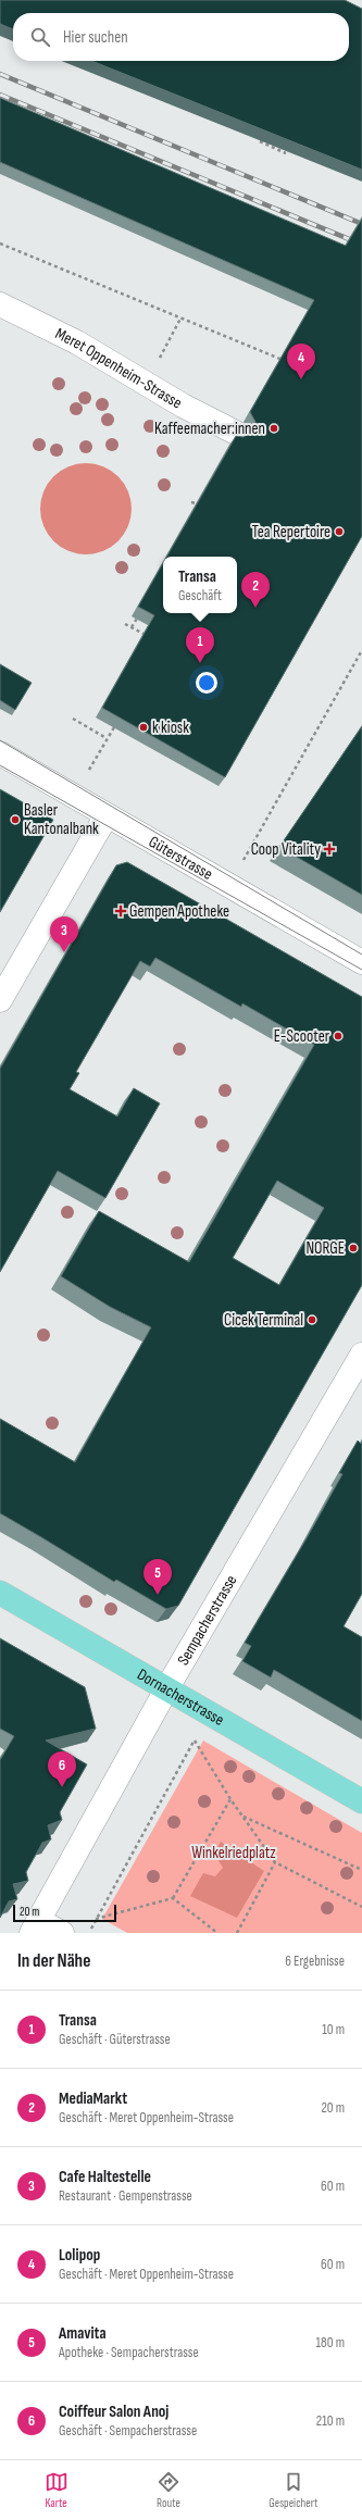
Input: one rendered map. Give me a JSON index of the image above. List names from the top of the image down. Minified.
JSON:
{"streets":{"main road":["Dornacherstrasse"],"street":["Meret Oppenheim-Strasse","Güterstrasse","Sempacherstrasse"]},"crossings":[["Sempacherstrasse","Dornacherstrasse"]],"parks":["Winkelriedplatz"],"places":{"other":["Kaffeemacher:innen","Tea Repertoire","k kiosk","Basler Kantonalbank","E-Scooter","NORGE","Cicek Terminal"],"health":["Coop Vitality","Gempen Apotheke"]},"scale_bar":"20 m","page":{"search":"Hier suchen","pins":["4","2","1","3","5","6"],"popup":["Transa","Geschäft"],"scale":"20 m","heading":["In der Nähe","6 Ergebnisse"],"list":[{"mark":"1","name":"Transa","note":"Geschäft · Güterstrasse","value":"10 m"},{"mark":"2","name":"MediaMarkt","note":"Geschäft · Meret Oppenheim-Strasse","value":"20 m"},{"mark":"3","name":"Cafe Haltestelle","note":"Restaurant · Gempenstrasse","value":"60 m"},{"mark":"4","name":"Lolipop","note":"Geschäft · Meret Oppenheim-Strasse","value":"60 m"},{"mark":"5","name":"Amavita","note":"Apotheke · Sempacherstrasse","value":"180 m"},{"mark":"6","name":"Coiffeur Salon Anoj","note":"Geschäft · Sempacherstrasse","value":"210 m"}],"nav":["Karte","Route","Gespeichert"]}}
